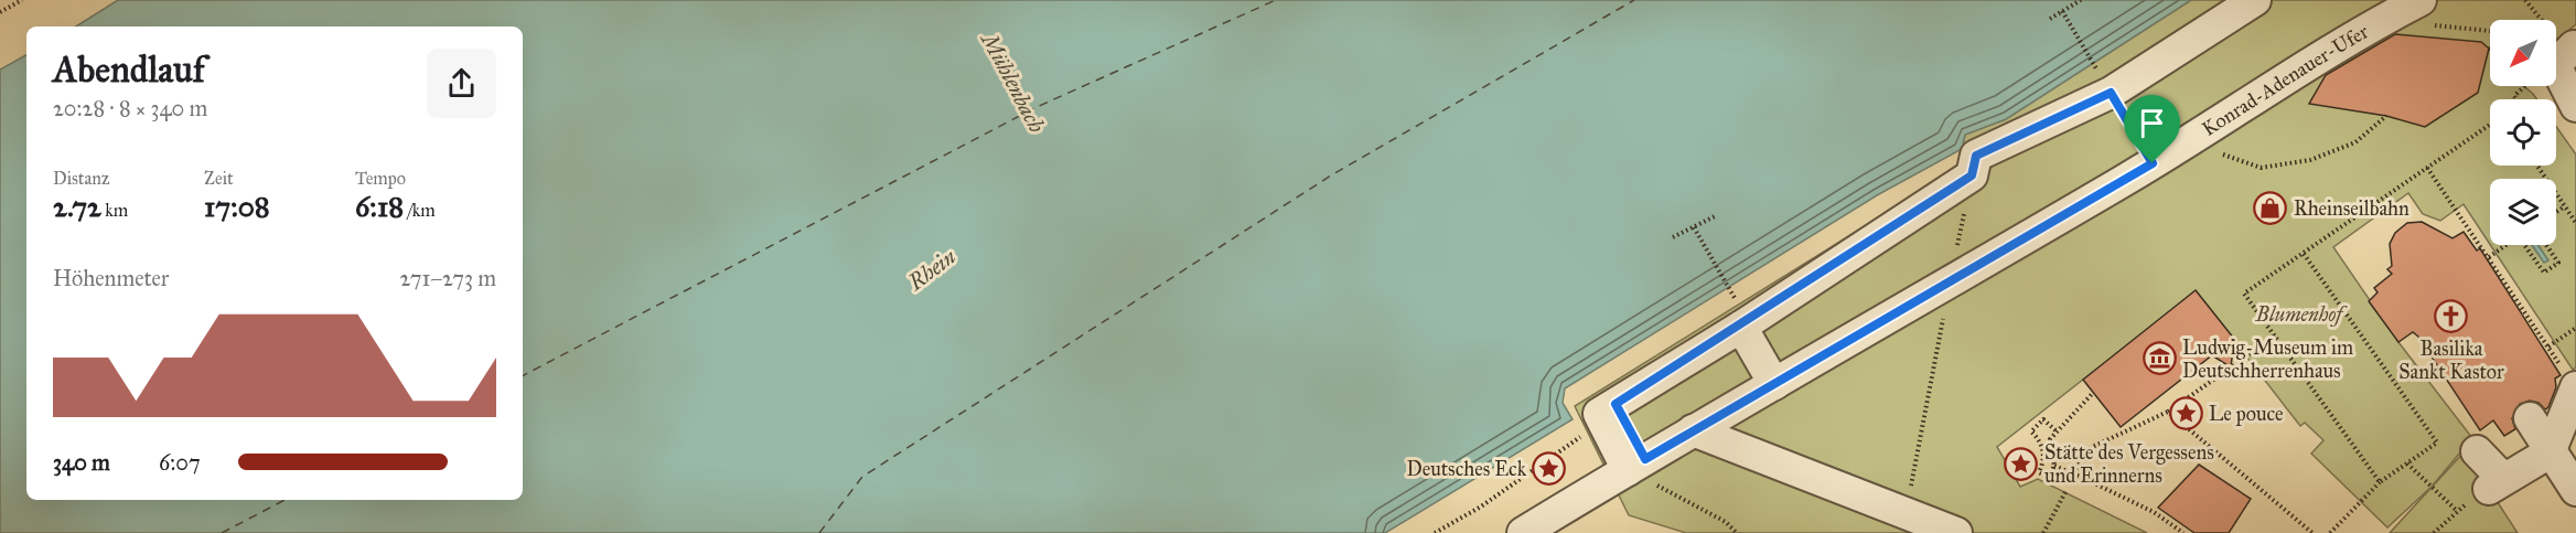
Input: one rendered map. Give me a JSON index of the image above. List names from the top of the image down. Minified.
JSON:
{"streets":{"street":["Konrad-Adenauer-Ufer"]},"water":["Mühlenbach","Rhein"],"parks":["Blumenhof"],"places":{"shop":["Rheinseilbahn"],"church":["Basilika Sankt Kastor"],"museum":["Ludwig-Museum im Deutschherrenhaus"],"place":["Le pouce","Stätte des Vergessens und Erinnerns","Deutsches Eck"]},"north":"bottom left","page":{"heading":["Abendlauf","20:28 · 8 × 340 m"],"stats":[["Distanz","2.72 km"],["Zeit","17:08"],["Tempo","6:18 /km"]],"chart":["Höhenmeter","271–273 m"],"list":[{"name":"340 m","note":"6:07"}]}}
